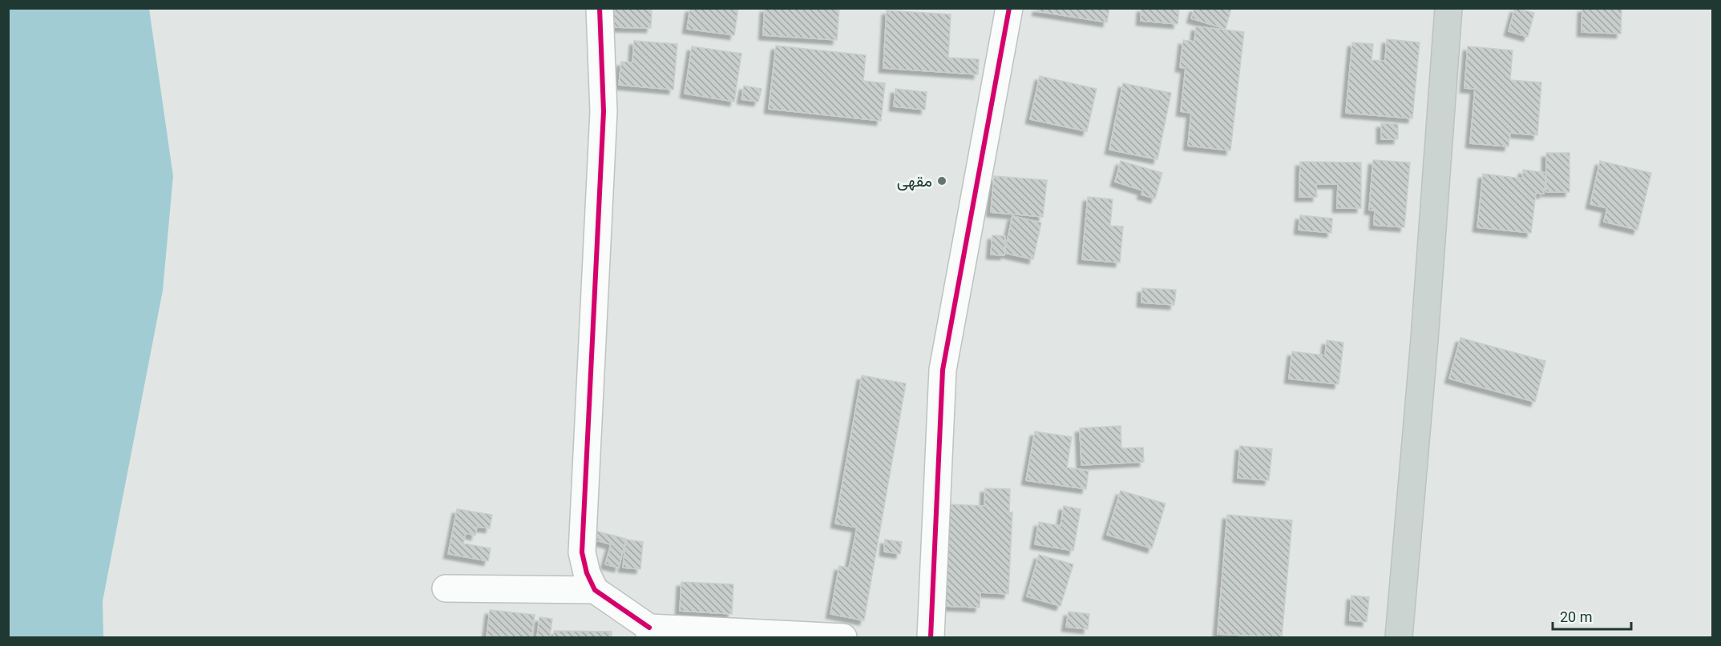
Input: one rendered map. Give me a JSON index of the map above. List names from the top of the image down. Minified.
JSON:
{"places":["مقهى"],"scale_bar":"20 m"}
